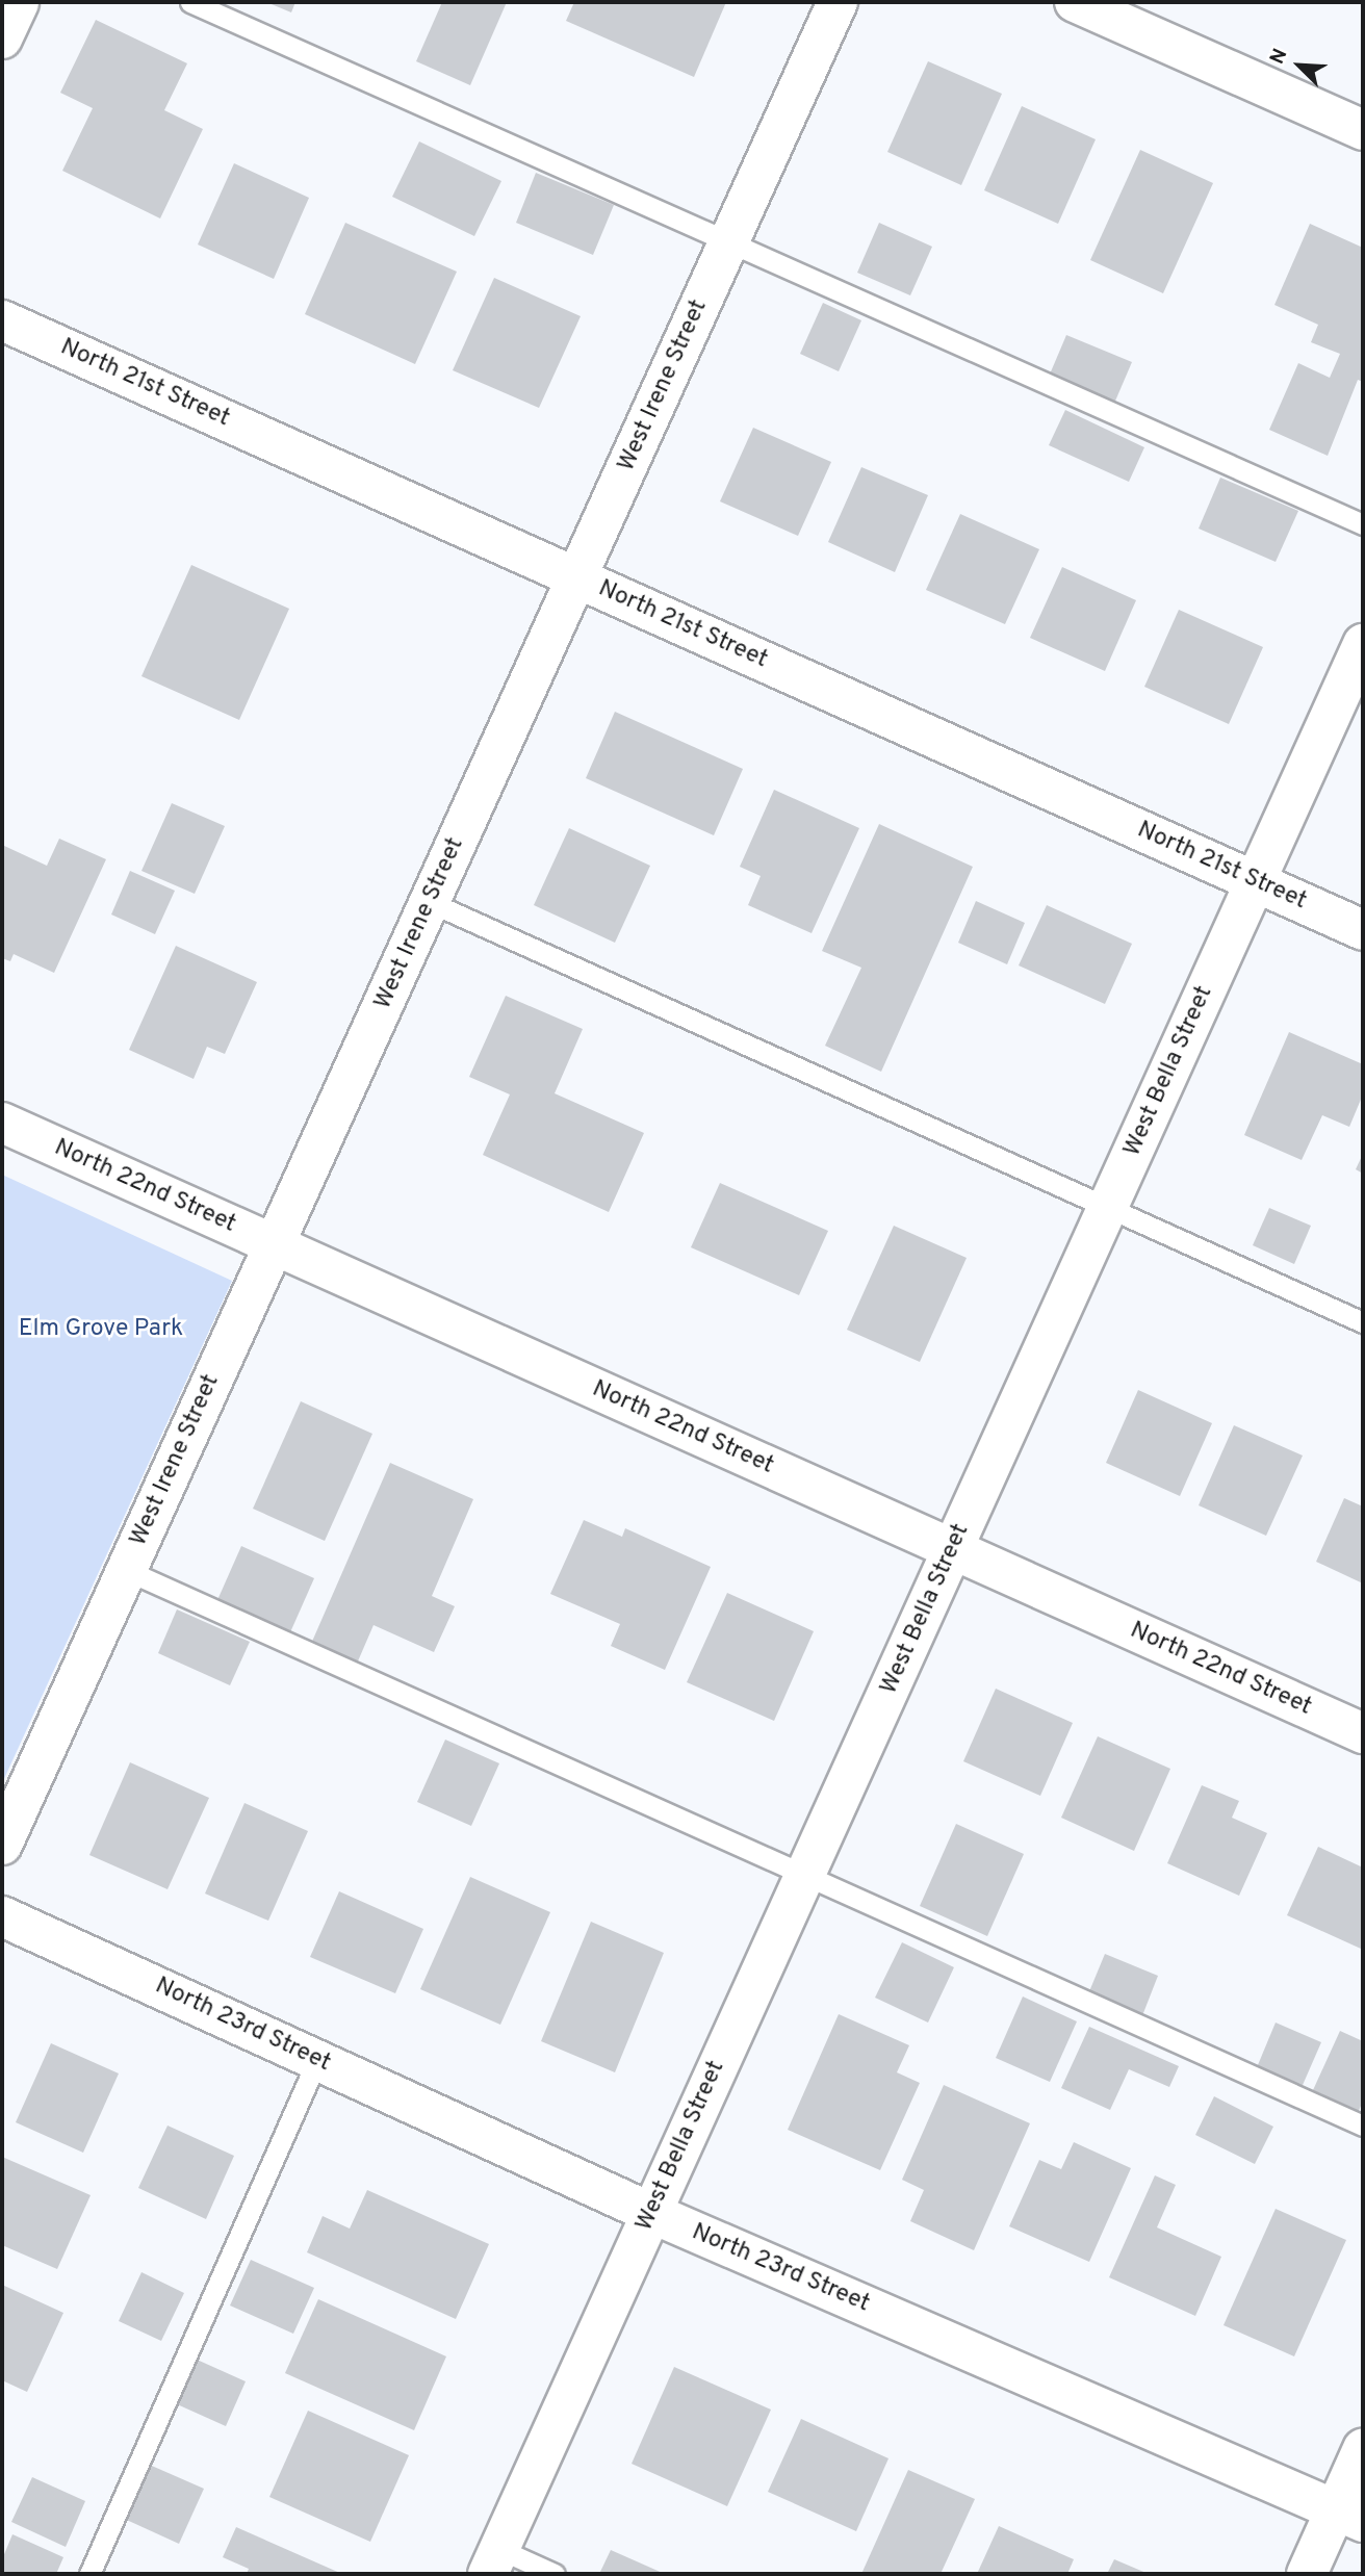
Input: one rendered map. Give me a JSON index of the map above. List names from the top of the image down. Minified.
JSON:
{"streets":{"street":["North 21st Street","West Irene Street","West Bella Street","North 22nd Street","North 23rd Street"]},"crossings":[["North 21st Street","West Irene Street"],["North 21st Street","West Bella Street"],["West Irene Street","North 22nd Street"],["West Bella Street","North 22nd Street"],["West Bella Street","North 23rd Street"]],"parks":["Elm Grove Park"],"north":"top left"}
